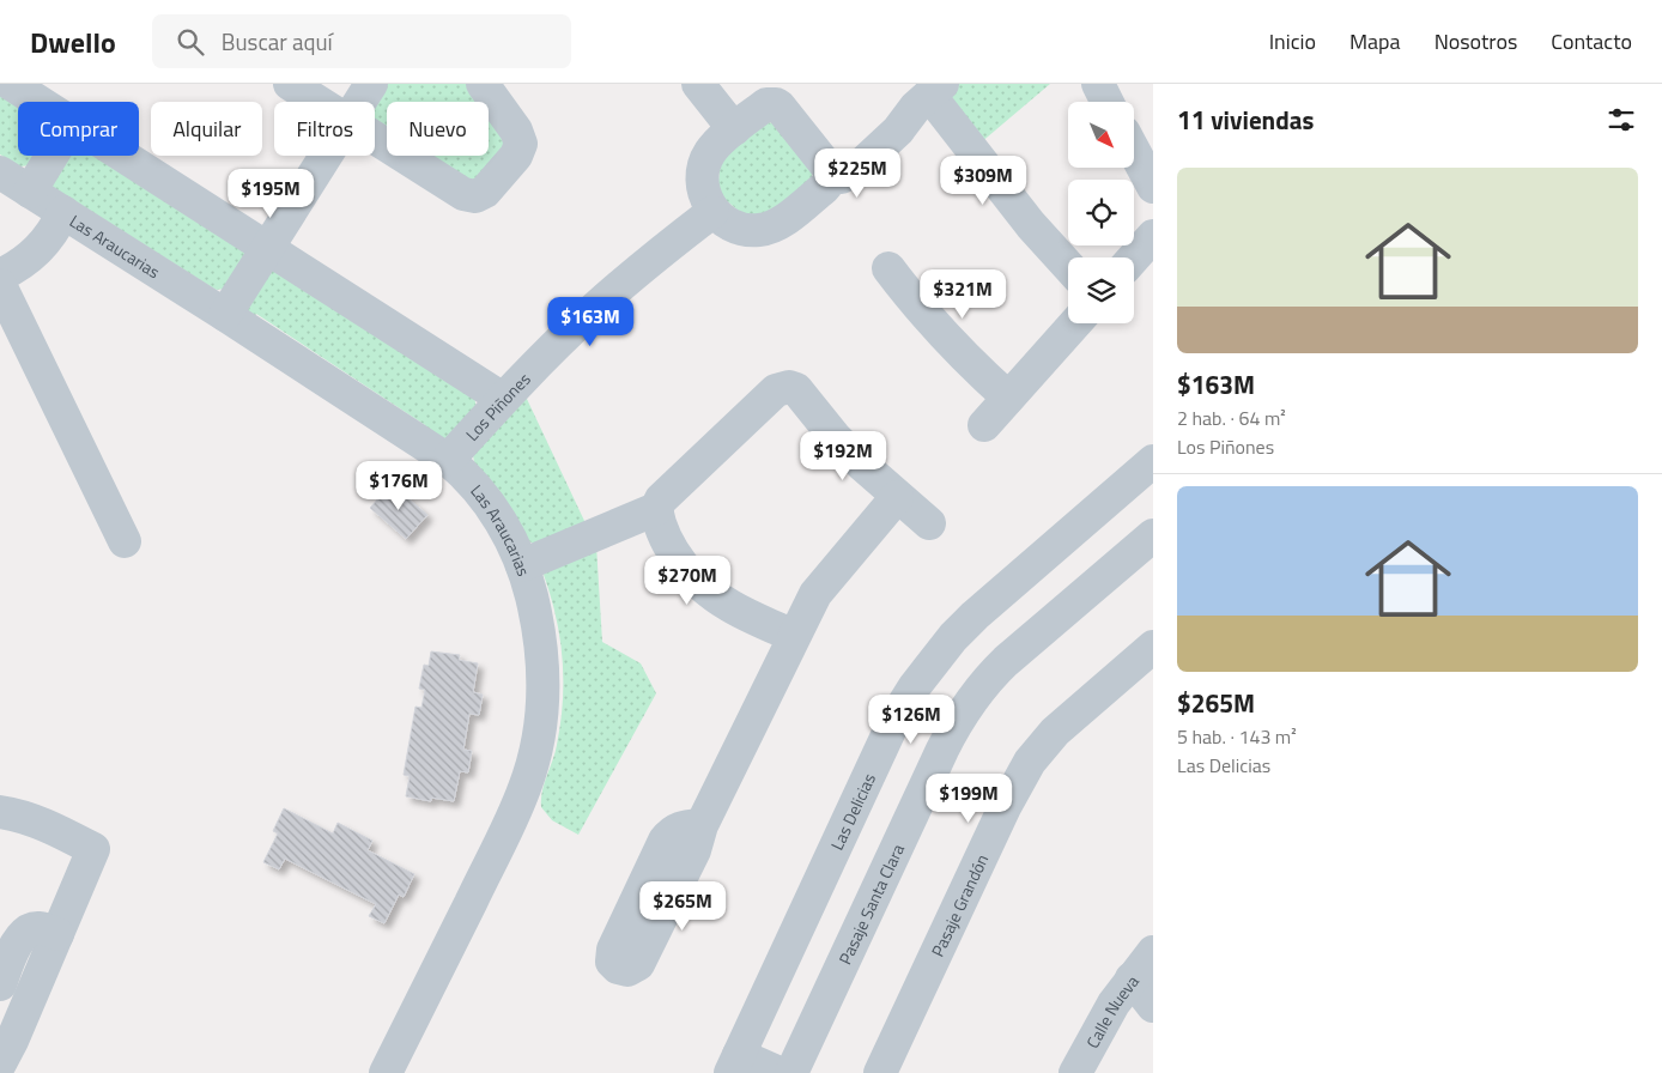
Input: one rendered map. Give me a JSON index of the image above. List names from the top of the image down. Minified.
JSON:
{"streets":{"street":["Las Araucarias","Los Piñones","Las Delicias","Pasaje Santa Clara","Pasaje Grandón","Calle Nueva"]},"crossings":[["Las Araucarias","Los Piñones"]],"north":"bottom right","page":{"header":"Dwello","search":"Buscar aquí","nav":["Inicio","Mapa","Nosotros","Contacto"],"heading":"11 viviendas","chip":["Comprar","Alquilar","Filtros","Nuevo"],"price":["$225M","$309M","$195M","$321M","$163M","$192M","$176M","$270M","$126M","$199M","$265M"],"list":[{"name":"$163M","note":"2 hab. · 64 m² · Los Piñones"},{"name":"$265M","note":"5 hab. · 143 m² · Las Delicias"}]}}
